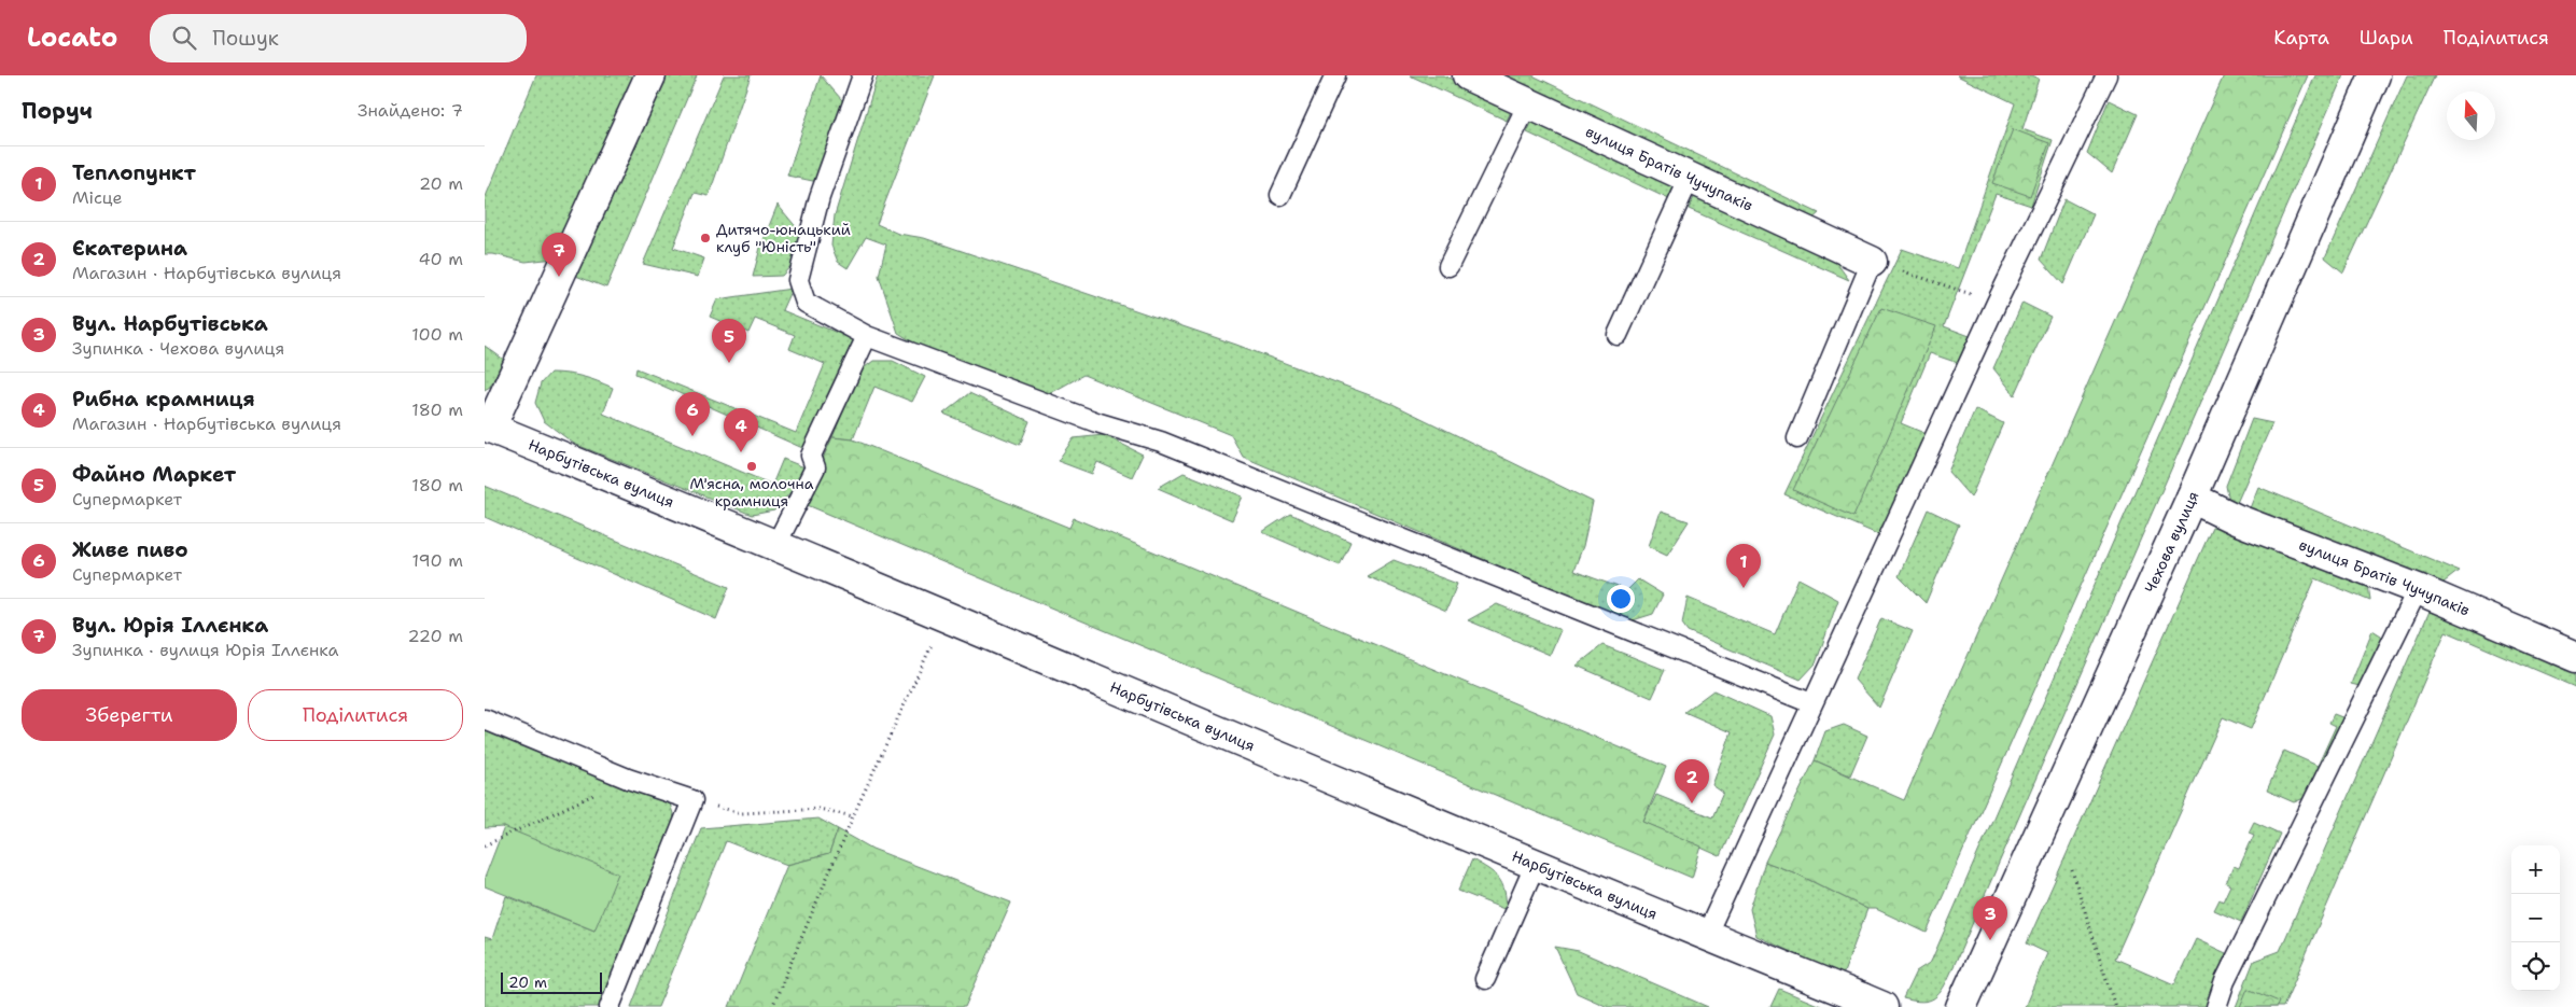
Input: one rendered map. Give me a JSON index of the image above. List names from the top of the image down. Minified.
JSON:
{"streets":{"street":["вулиця Братів Чучупаків","Нарбутівська вулиця","Чехова вулиця"]},"crossings":[["вулиця Братів Чучупаків","Чехова вулиця"]],"places":["Дитячо-юнацький клуб \"Юність\"","М'ясна, молочна крамниця"],"scale_bar":"20 m","north":"top","page":{"header":"Locato","search":"Пошук","nav":["Карта","Шари","Поділитися"],"heading":["Поруч","Знайдено: 7"],"list":[{"mark":"1","name":"Теплопункт","note":"Місце","value":"20 m"},{"mark":"2","name":"Єкатерина","note":"Магазин · Нарбутівська вулиця","value":"40 m"},{"mark":"3","name":"Вул. Нарбутівська","note":"Зупинка · Чехова вулиця","value":"100 m"},{"mark":"4","name":"Рибна крамниця","note":"Магазин · Нарбутівська вулиця","value":"180 m"},{"mark":"5","name":"Файно Маркет","note":"Супермаркет","value":"180 m"},{"mark":"6","name":"Живе пиво","note":"Супермаркет","value":"190 m"},{"mark":"7","name":"Вул. Юрія Іллєнка","note":"Зупинка · вулиця Юрія Іллєнка","value":"220 m"}],"pins":["7","5","6","4","1","2","3"],"buttons":["Зберегти","Поділитися"],"map_buttons":["+","−"],"scale":"20 m"}}
